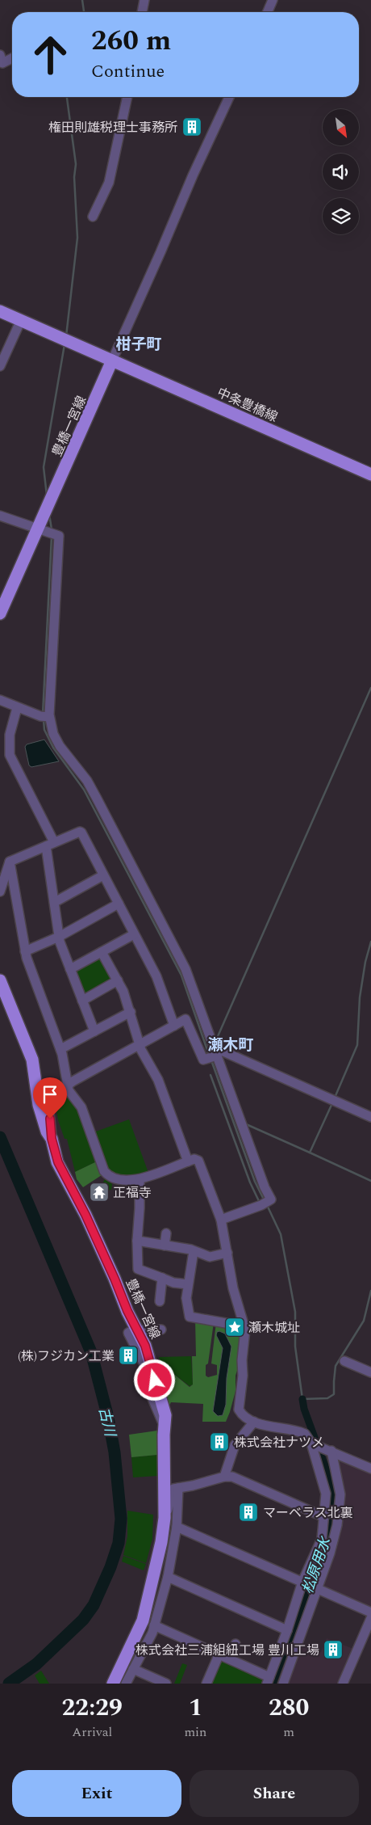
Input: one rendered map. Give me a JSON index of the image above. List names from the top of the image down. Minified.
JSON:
{"streets":{"main road":["中条豊橋線","豊橋一宮線"]},"crossings":[["中条豊橋線","豊橋一宮線"]],"districts":["柑子町","瀬木町"],"water":["古川","松原用水"],"places":{"building":["権田則雄税理士事務所","(株)フジカン工業","株式会社ナツメ","マーベラス北裏","株式会社三浦組紐工場 豊川工場"],"temple":["正福寺"],"place":["瀬木城址"]},"north":"bottom right","page":{"turn":["260 m","Continue"],"eta":["22:29","Arrival","1","min","280","m"],"buttons":["Exit","Share"]}}
